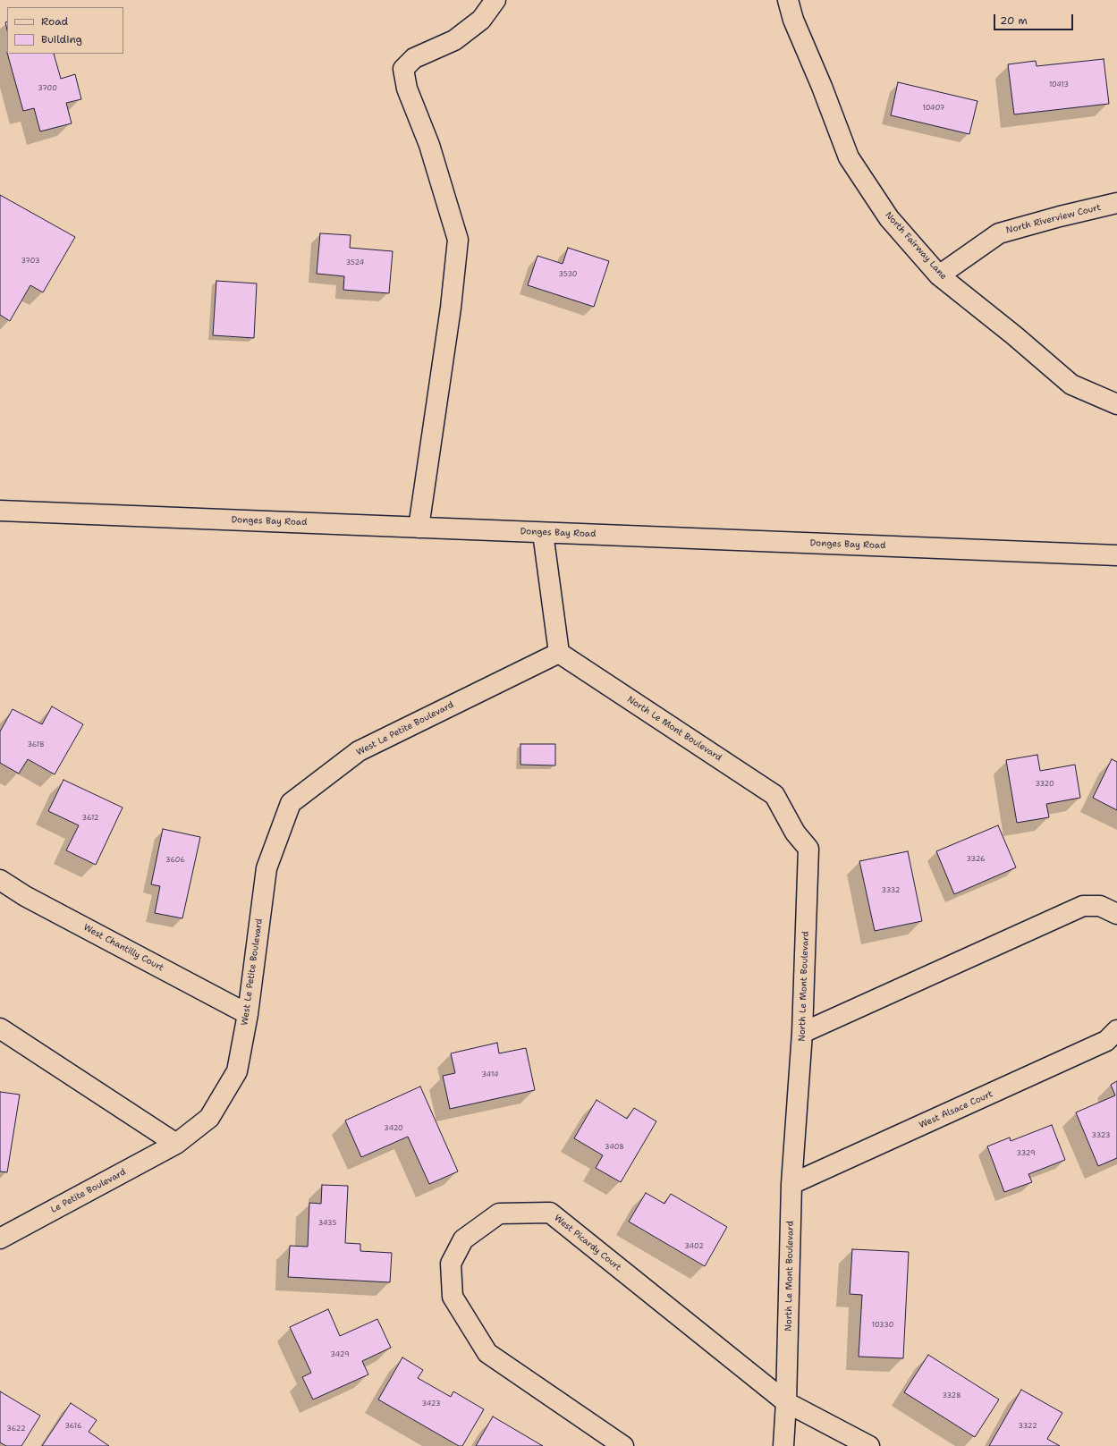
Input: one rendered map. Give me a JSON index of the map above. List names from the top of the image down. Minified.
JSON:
{"streets":{"street":["North Riverview Court","North Fairway Lane","Donges Bay Road","West Le Petite Boulevard","North Le Mont Boulevard","West Chantilly Court","West Alsace Court","Le Petite Boulevard","West Picardy Court"]},"crossings":[["North Riverview Court","North Fairway Lane"],["West Le Petite Boulevard","North Le Mont Boulevard"],["West Le Petite Boulevard","West Chantilly Court"],["West Le Petite Boulevard","Le Petite Boulevard"],["North Le Mont Boulevard","West Alsace Court"],["North Le Mont Boulevard","West Picardy Court"]],"house_numbers":["10413","3700","10407","3703","3524","3530","3618","3320","3612","3326","3606","3332","3414","3420","3323","3408","3329","3435","3402","10330","3429","3328","3423","3616","3322","3622"],"legend":["Road","Building"],"scale_bar":"20 m"}
